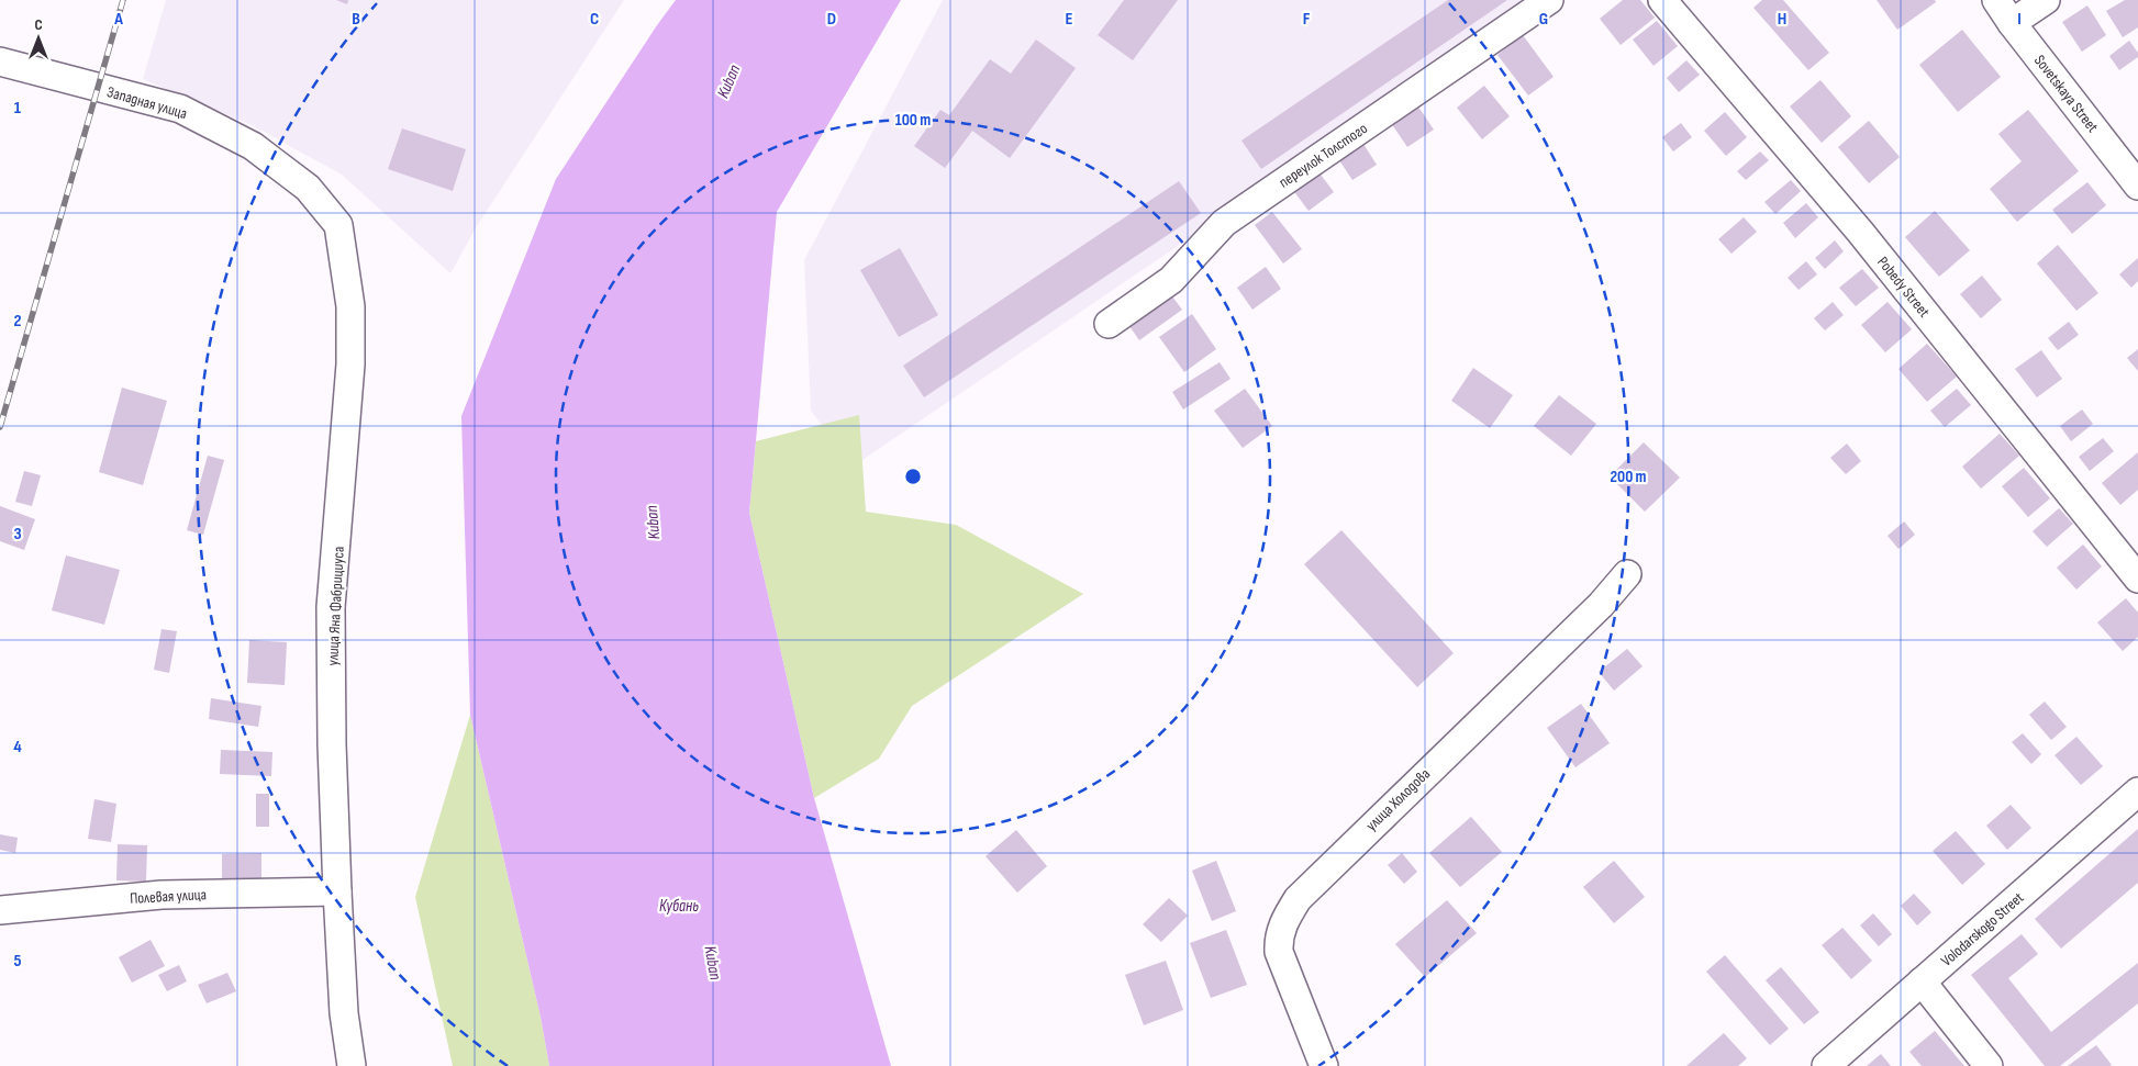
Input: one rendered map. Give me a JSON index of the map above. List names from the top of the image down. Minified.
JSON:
{"streets":{"street":["Sovetskaya Street","Западная улица","переулок Толстого","Pobedy Street","улица Яна Фабрициуса","улица Холодова","Полевая улица","Volodarskogo Street"]},"crossings":[["Западная улица","улица Яна Фабрициуса"],["улица Яна Фабрициуса","Полевая улица"]],"water":["Kuban","Кубань"],"north":"top","grid":{"columns":["A","B","C","D","E","F","G","H","I"],"rows":["1","2","3","4","5"]},"rings":["100 m","200 m"]}
